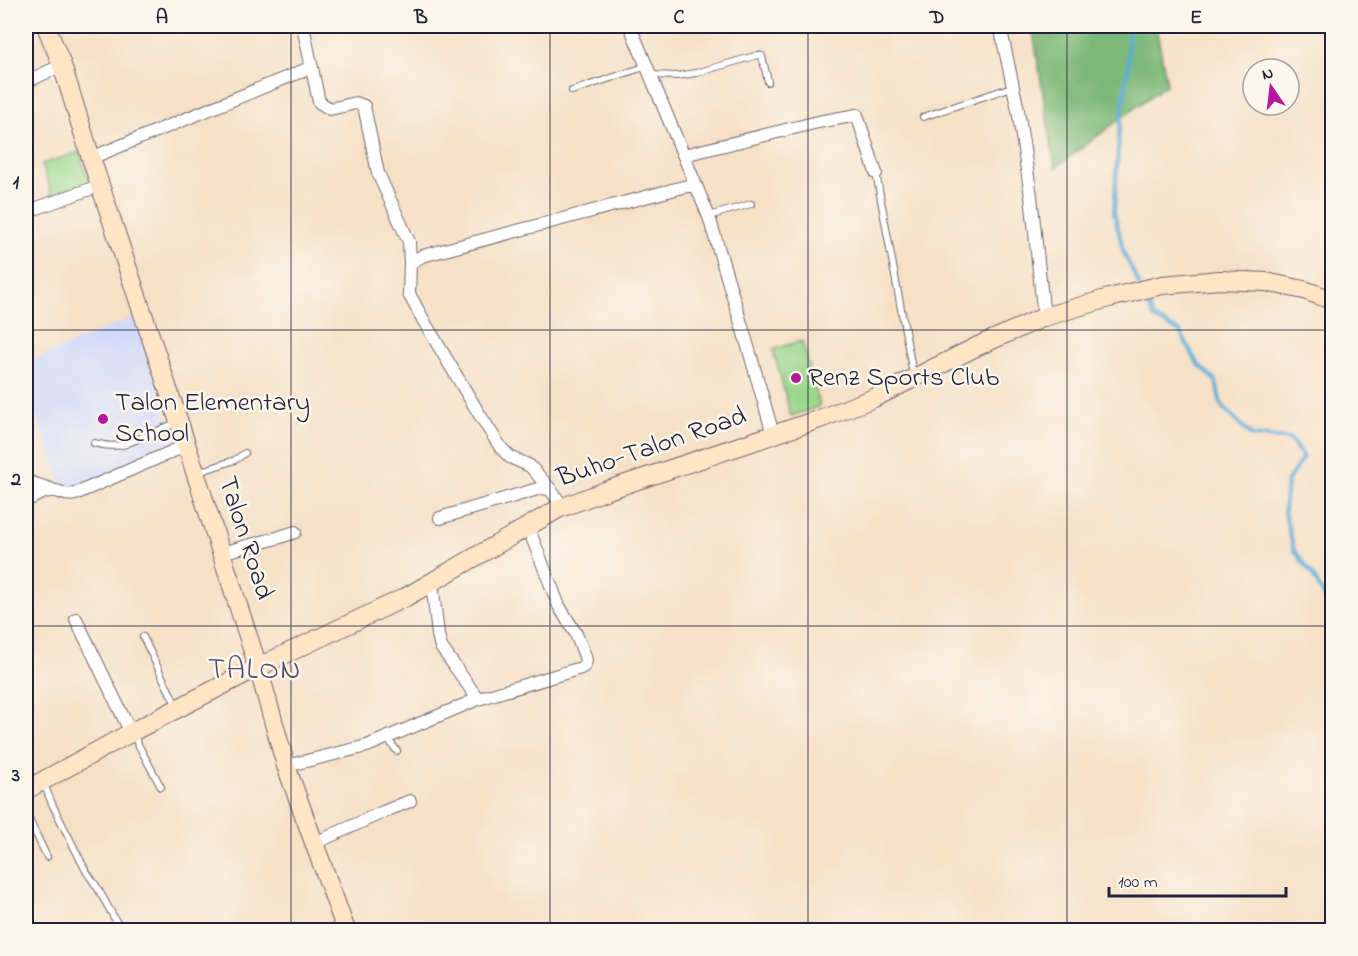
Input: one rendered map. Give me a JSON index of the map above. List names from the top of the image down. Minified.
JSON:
{"streets":{"street":["Buho-Talon Road","Talon Road"]},"crossings":[["Buho-Talon Road","Talon Road"]],"districts":["TALON"],"places":["Renz Sports Club","Talon Elementary School"],"scale_bar":"100 m","north":"top","grid":{"columns":["A","B","C","D","E"],"rows":["1","2","3"]}}
